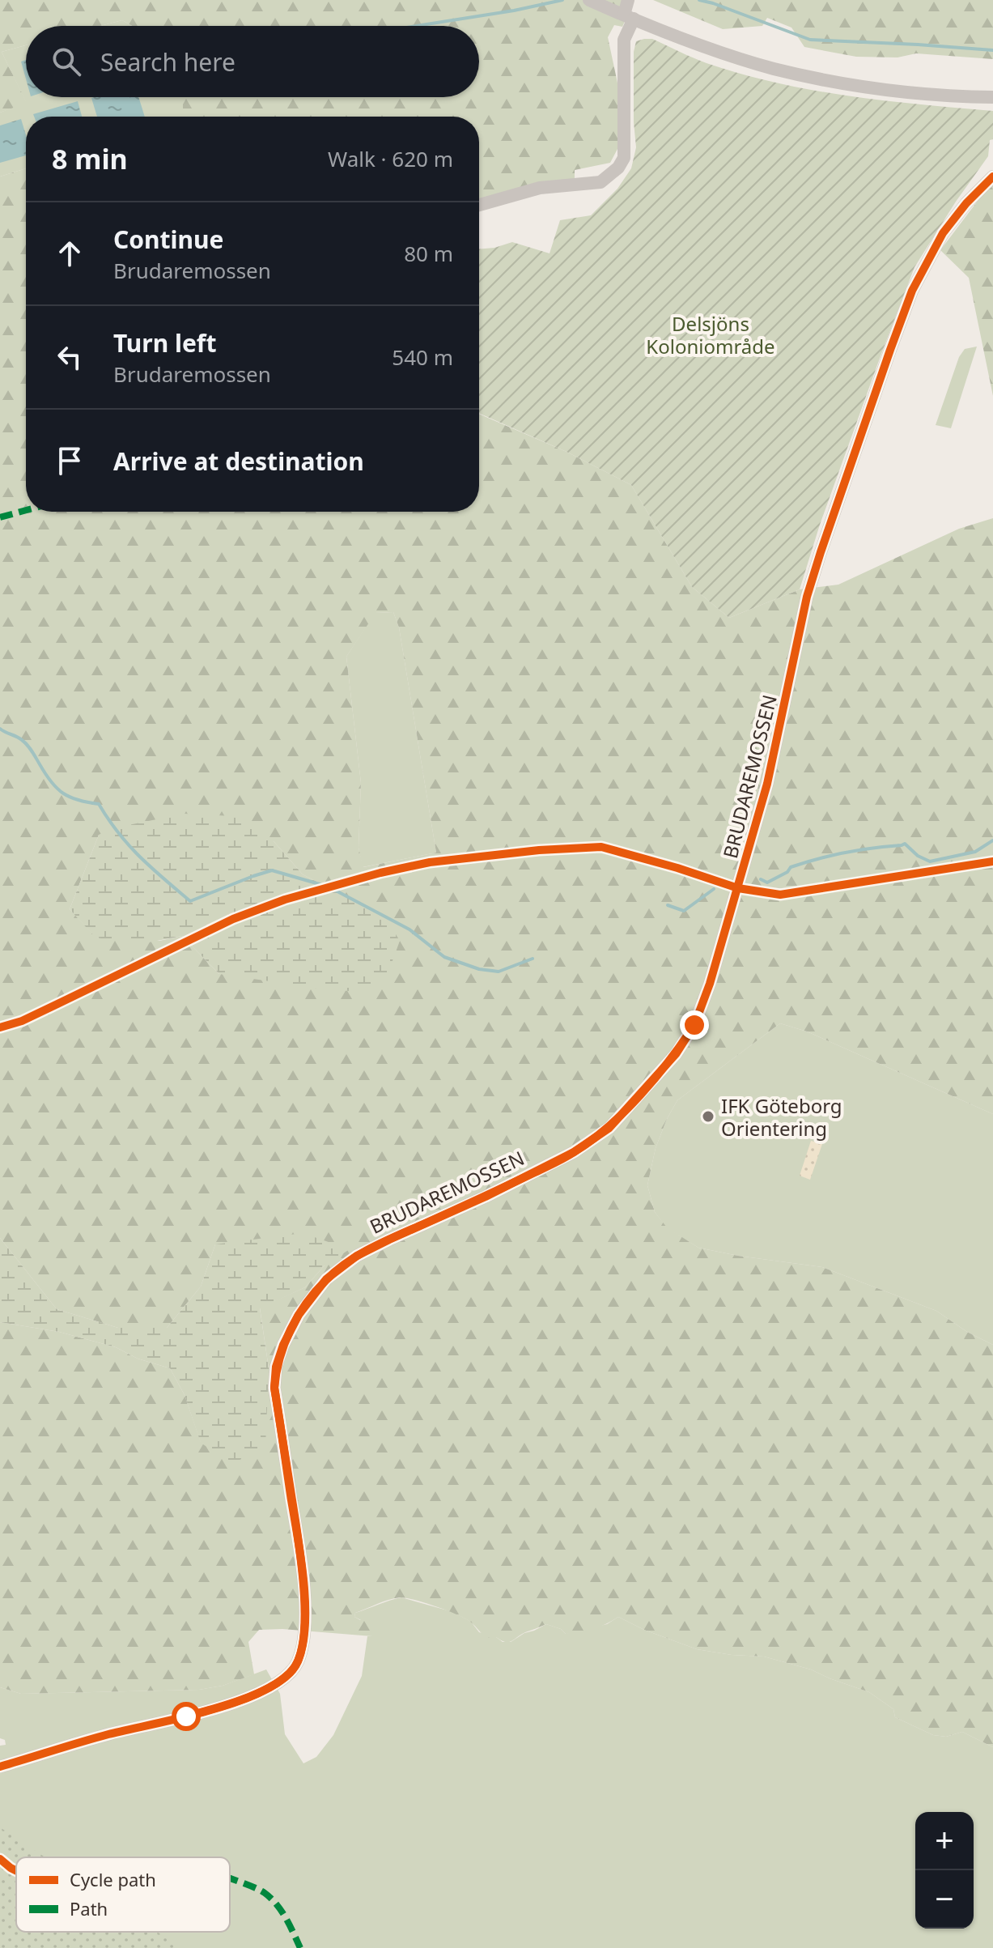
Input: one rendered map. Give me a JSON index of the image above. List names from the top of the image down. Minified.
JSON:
{"streets":{"street":["BRUDAREMOSSEN"]},"parks":["Delsjöns Koloniområde"],"places":["IFK Göteborg Orientering"],"legend":["Cycle path","Path"],"page":{"search":"Search here","heading":["8 min","Walk · 620 m"],"list":[["Continue","Brudaremossen","80 m"],["Turn left","Brudaremossen","540 m"],"Arrive at destination"],"map_buttons":["+","−"]}}
